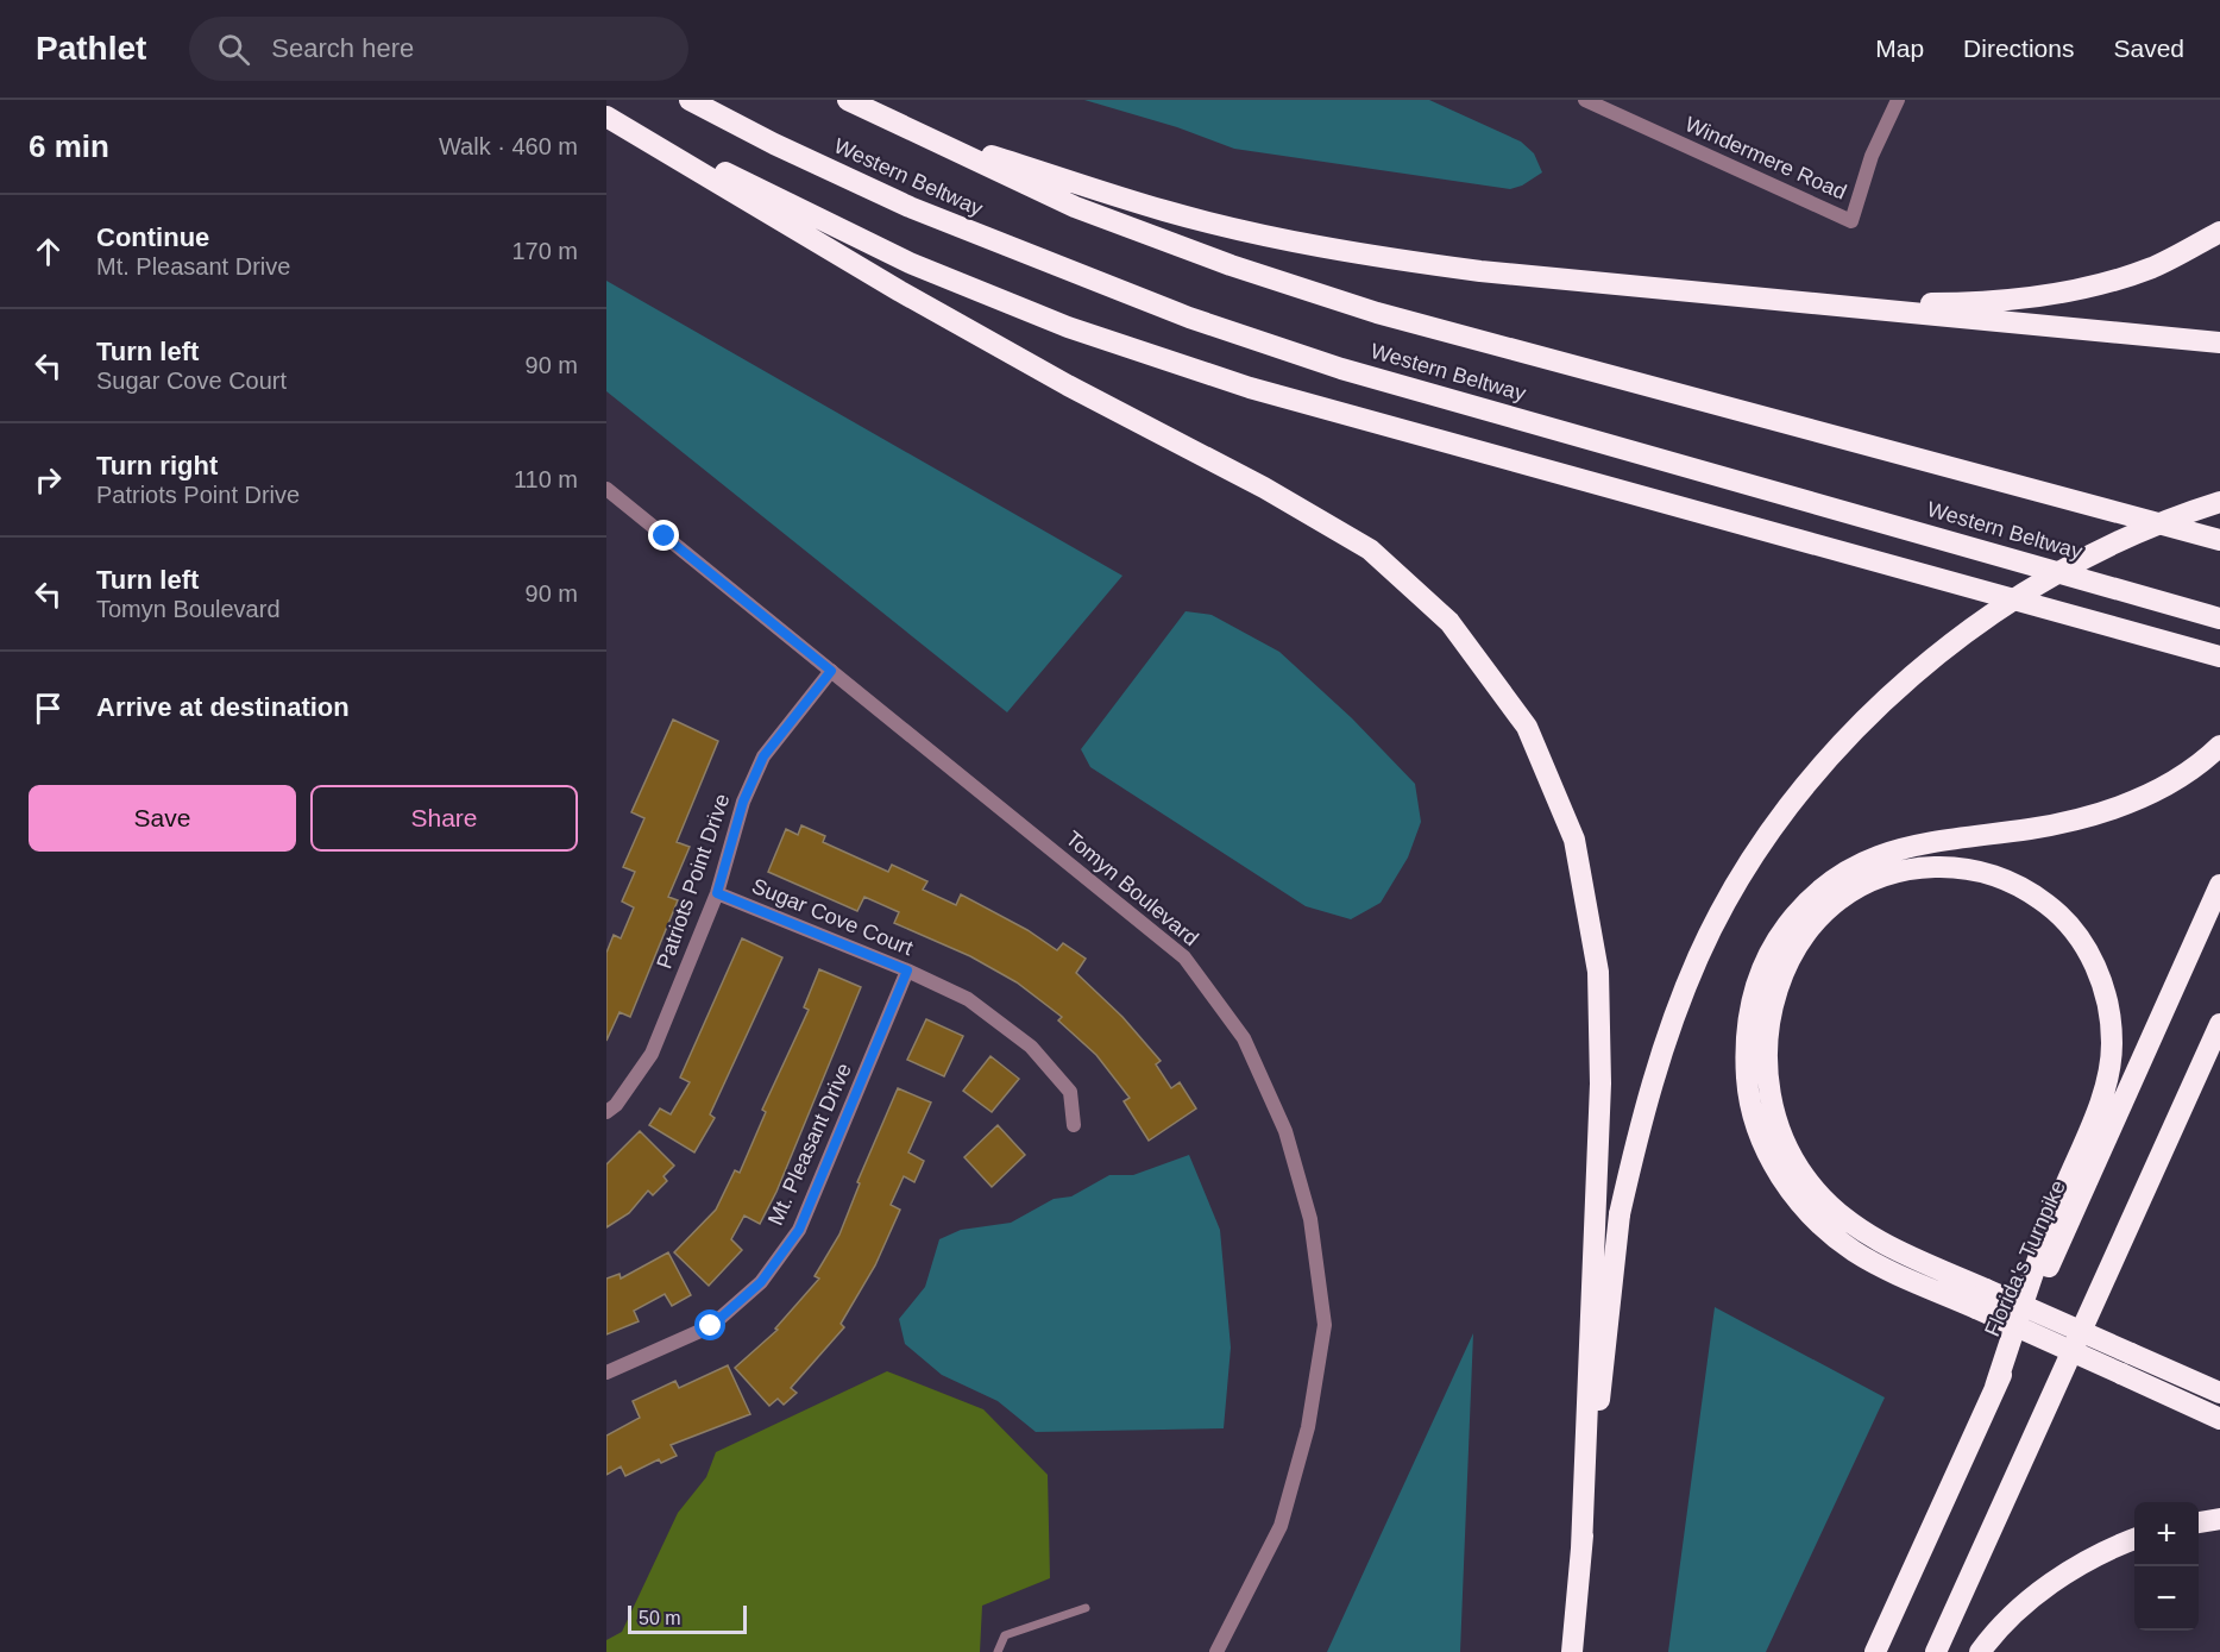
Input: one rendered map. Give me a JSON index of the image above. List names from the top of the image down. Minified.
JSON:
{"streets":{"highway":["Western Beltway","Florida's Turnpike"],"street":["Windermere Road","Patriots Point Drive","Tomyn Boulevard","Sugar Cove Court","Mt. Pleasant Drive"]},"crossings":[["Patriots Point Drive","Tomyn Boulevard"],["Patriots Point Drive","Sugar Cove Court"],["Sugar Cove Court","Mt. Pleasant Drive"]],"scale_bar":"50 m","page":{"header":"Pathlet","search":"Search here","nav":["Map","Directions","Saved"],"heading":["6 min","Walk · 460 m"],"list":[["Continue","Mt. Pleasant Drive","170 m"],["Turn left","Sugar Cove Court","90 m"],["Turn right","Patriots Point Drive","110 m"],["Turn left","Tomyn Boulevard","90 m"],"Arrive at destination"],"buttons":["Save","Share"],"map_buttons":["+","−"],"scale":"50 m"}}
